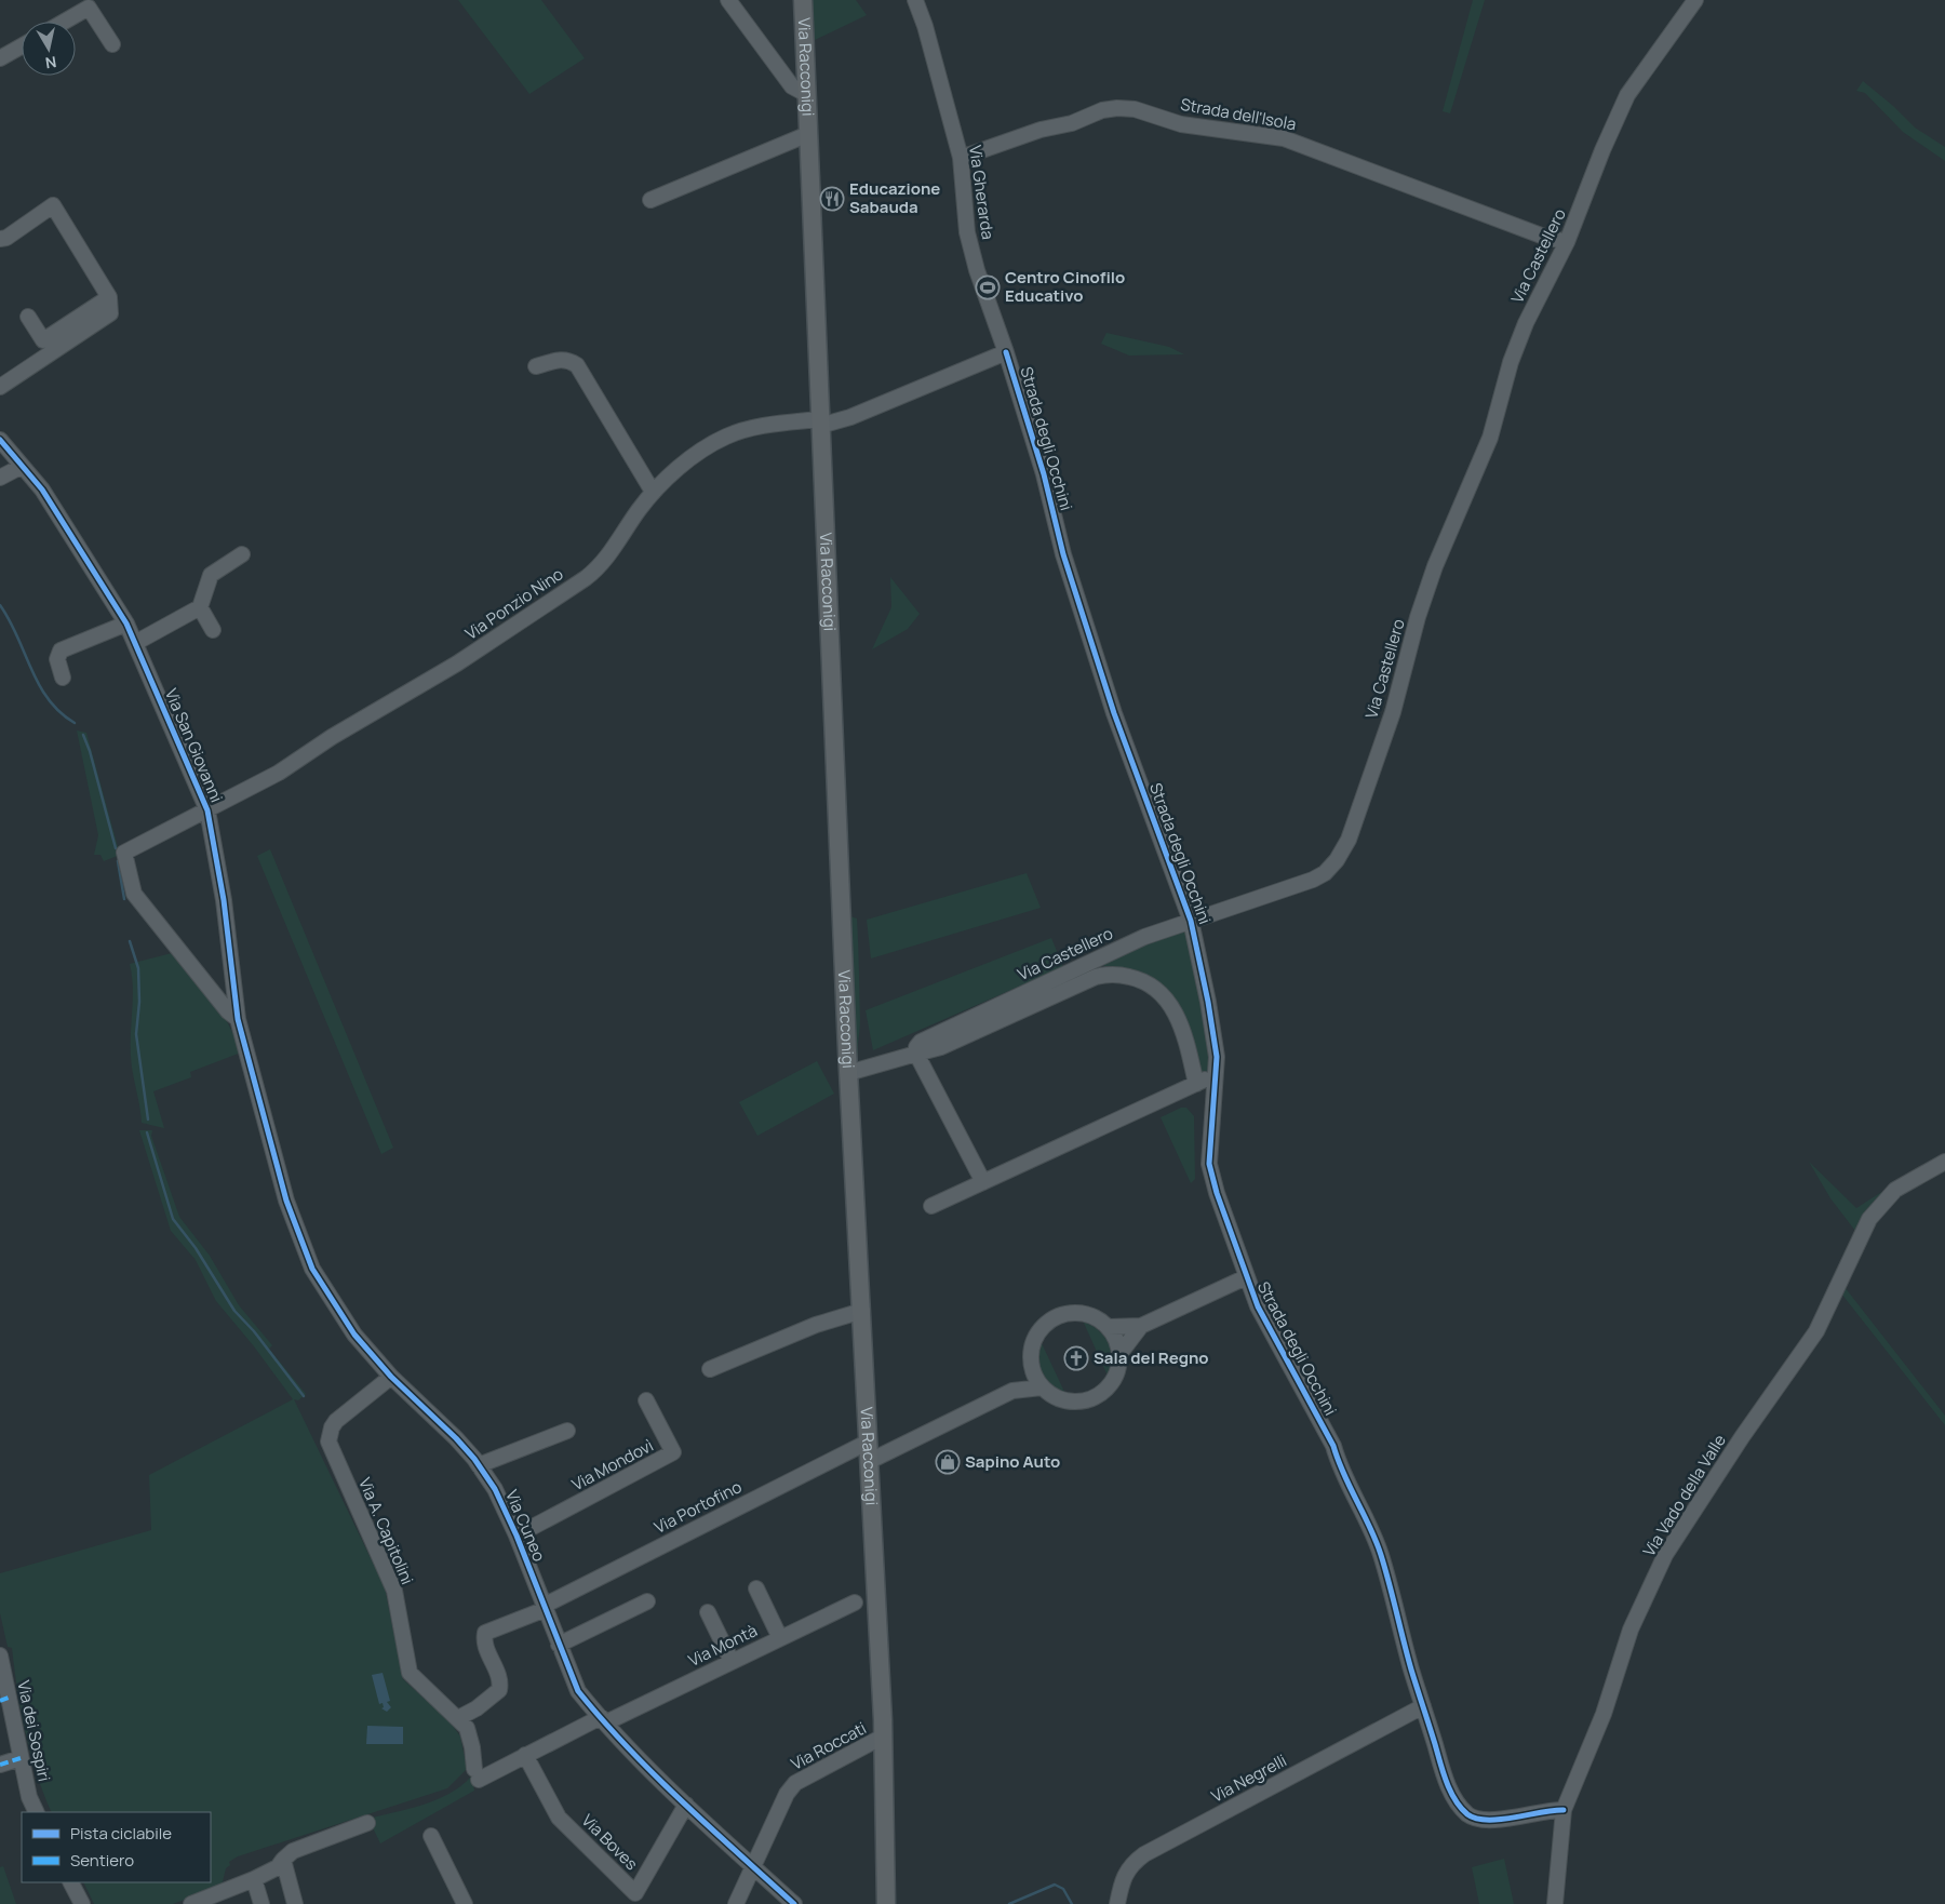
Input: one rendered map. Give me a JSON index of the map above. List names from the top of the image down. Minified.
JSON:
{"streets":{"main road":["Via Racconigi"],"street":["Strada dell'Isola","Via Gherarda","Via Castellero","Strada degli Occhini","Via Ponzio Nino","Via San Giovanni","Via Mondovì","Via Vado della Valle","Via Portofino","Via Cuneo","Via A. Capitolini","Via Montà","Via dei Sospiri","Via Roccati","Via Negrelli","Via Boves"]},"crossings":[["Via Racconigi","Via Ponzio Nino"],["Via Racconigi","Via Portofino"],["Via Racconigi","Via Roccati"],["Strada dell'Isola","Via Gherarda"],["Strada dell'Isola","Via Castellero"],["Via Gherarda","Strada degli Occhini"],["Via Castellero","Strada degli Occhini"],["Strada degli Occhini","Via Vado della Valle"],["Strada degli Occhini","Via Negrelli"],["Via Ponzio Nino","Via San Giovanni"],["Via San Giovanni","Via Cuneo"],["Via Mondovì","Via Cuneo"],["Via Portofino","Via Cuneo"],["Via Portofino","Via A. Capitolini"],["Via Cuneo","Via A. Capitolini"],["Via Cuneo","Via Montà"],["Via Cuneo","Via Roccati"],["Via Cuneo","Via Boves"],["Via A. Capitolini","Via Montà"],["Via Montà","Via Boves"]],"places":{"restaurant":["Educazione Sabauda"],"sports":["Centro Cinofilo Educativo"],"church":["Sala del Regno"],"shop":["Sapino Auto"]},"legend":["Pista ciclabile","Sentiero"],"north":"bottom"}
